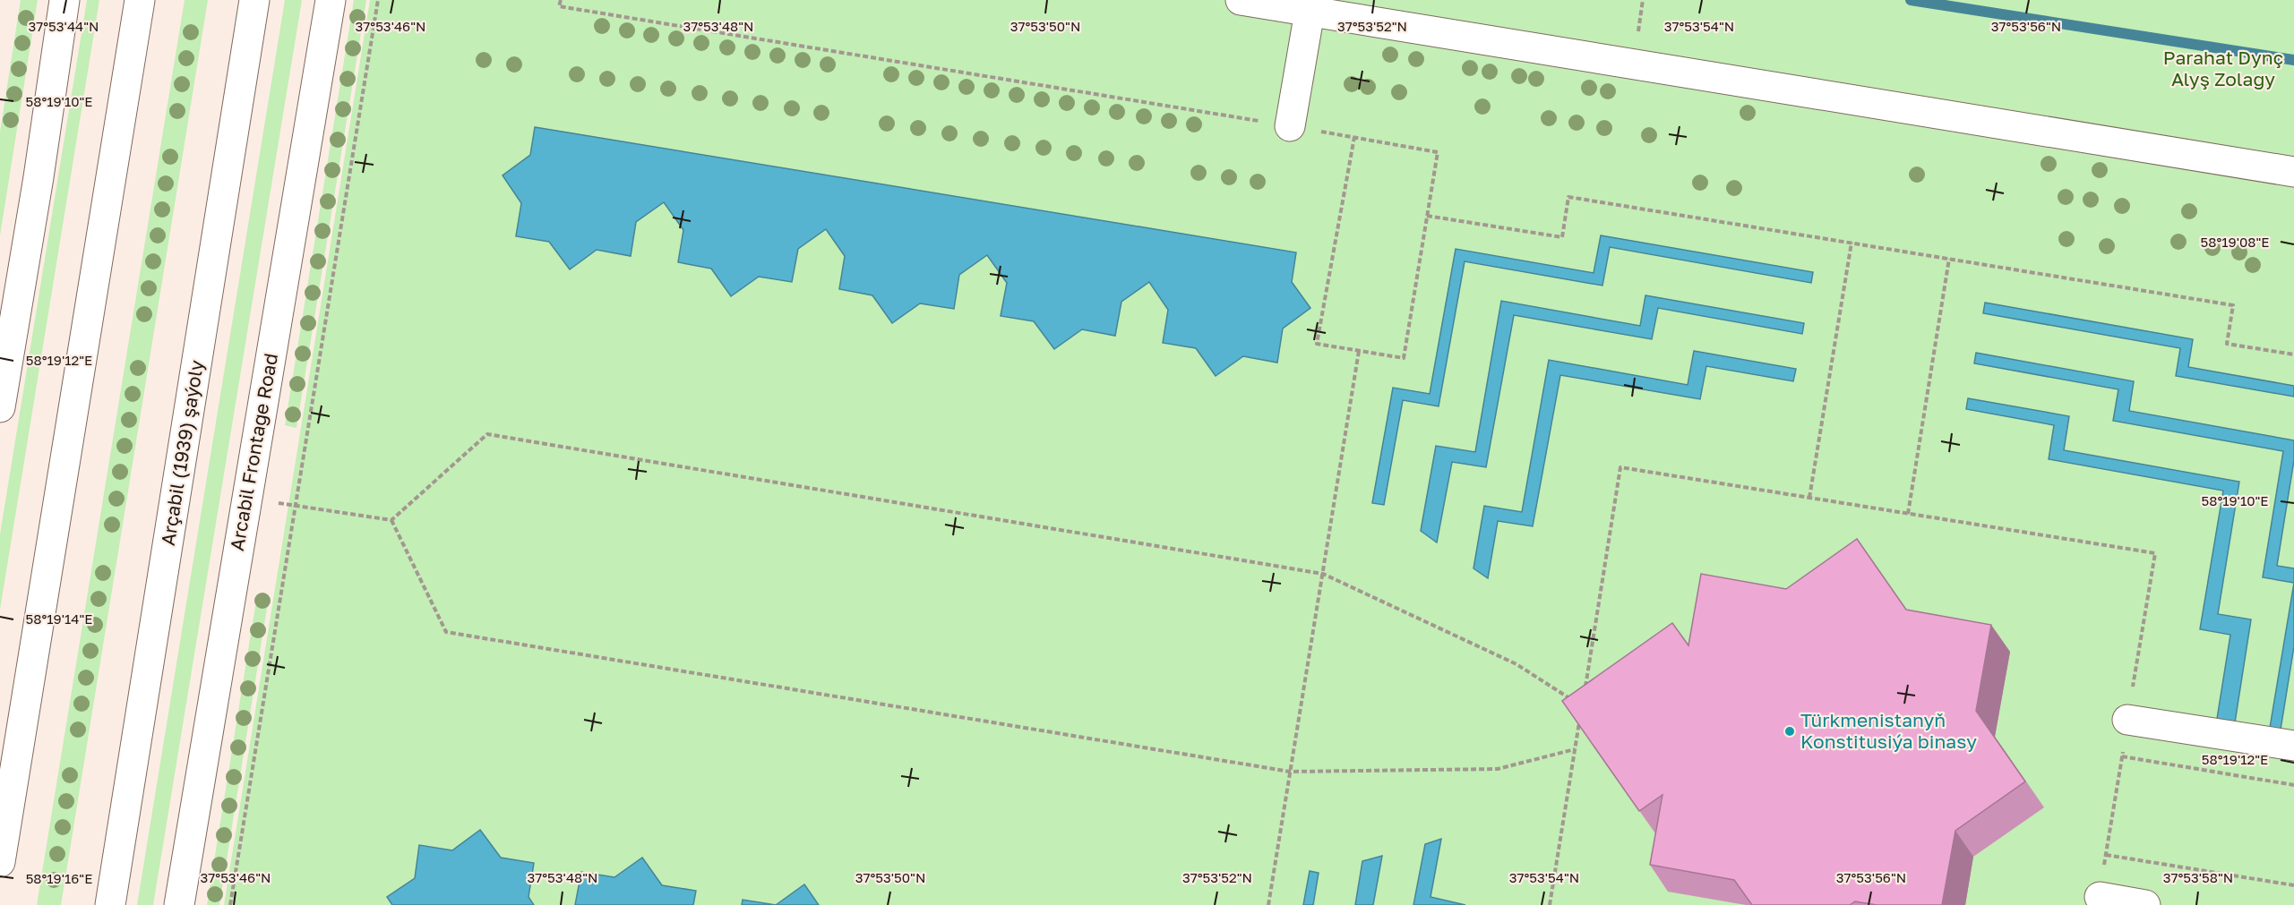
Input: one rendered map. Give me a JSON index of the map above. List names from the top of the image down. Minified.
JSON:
{"streets":{"main road":["Arcabil Frontage Road","Arçabil (1939) şaýoly"]},"parks":["Parahat Dynç Alyş Zolagy"],"places":["Türkmenistanyň Konstitusiýa binasy"],"coordinates":["37°53'52\"N","37°53'44\"N","37°53'46\"N","37°53'48\"N","37°53'50\"N","37°53'54\"N","37°53'56\"N","58°19'10\"E","58°19'08\"E","58°19'12\"E","58°19'14\"E","37°53'58\"N","58°19'16\"E"]}
